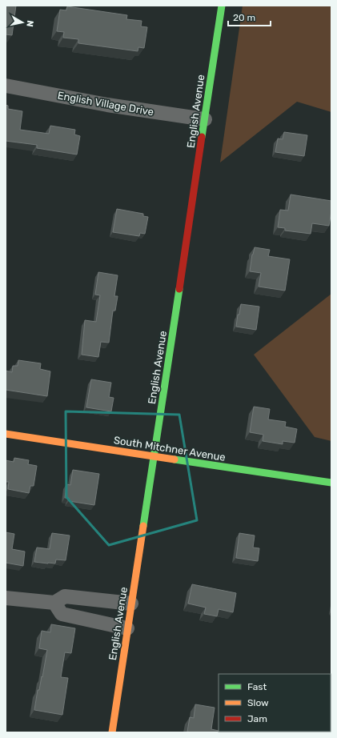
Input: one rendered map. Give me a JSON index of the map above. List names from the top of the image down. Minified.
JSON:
{"streets":{"street":["English Village Drive","English Avenue","South Mitchner Avenue"]},"crossings":[["English Village Drive","English Avenue"],["English Avenue","South Mitchner Avenue"]],"legend":["Fast","Slow","Jam"],"scale_bar":"20 m","north":"right"}
